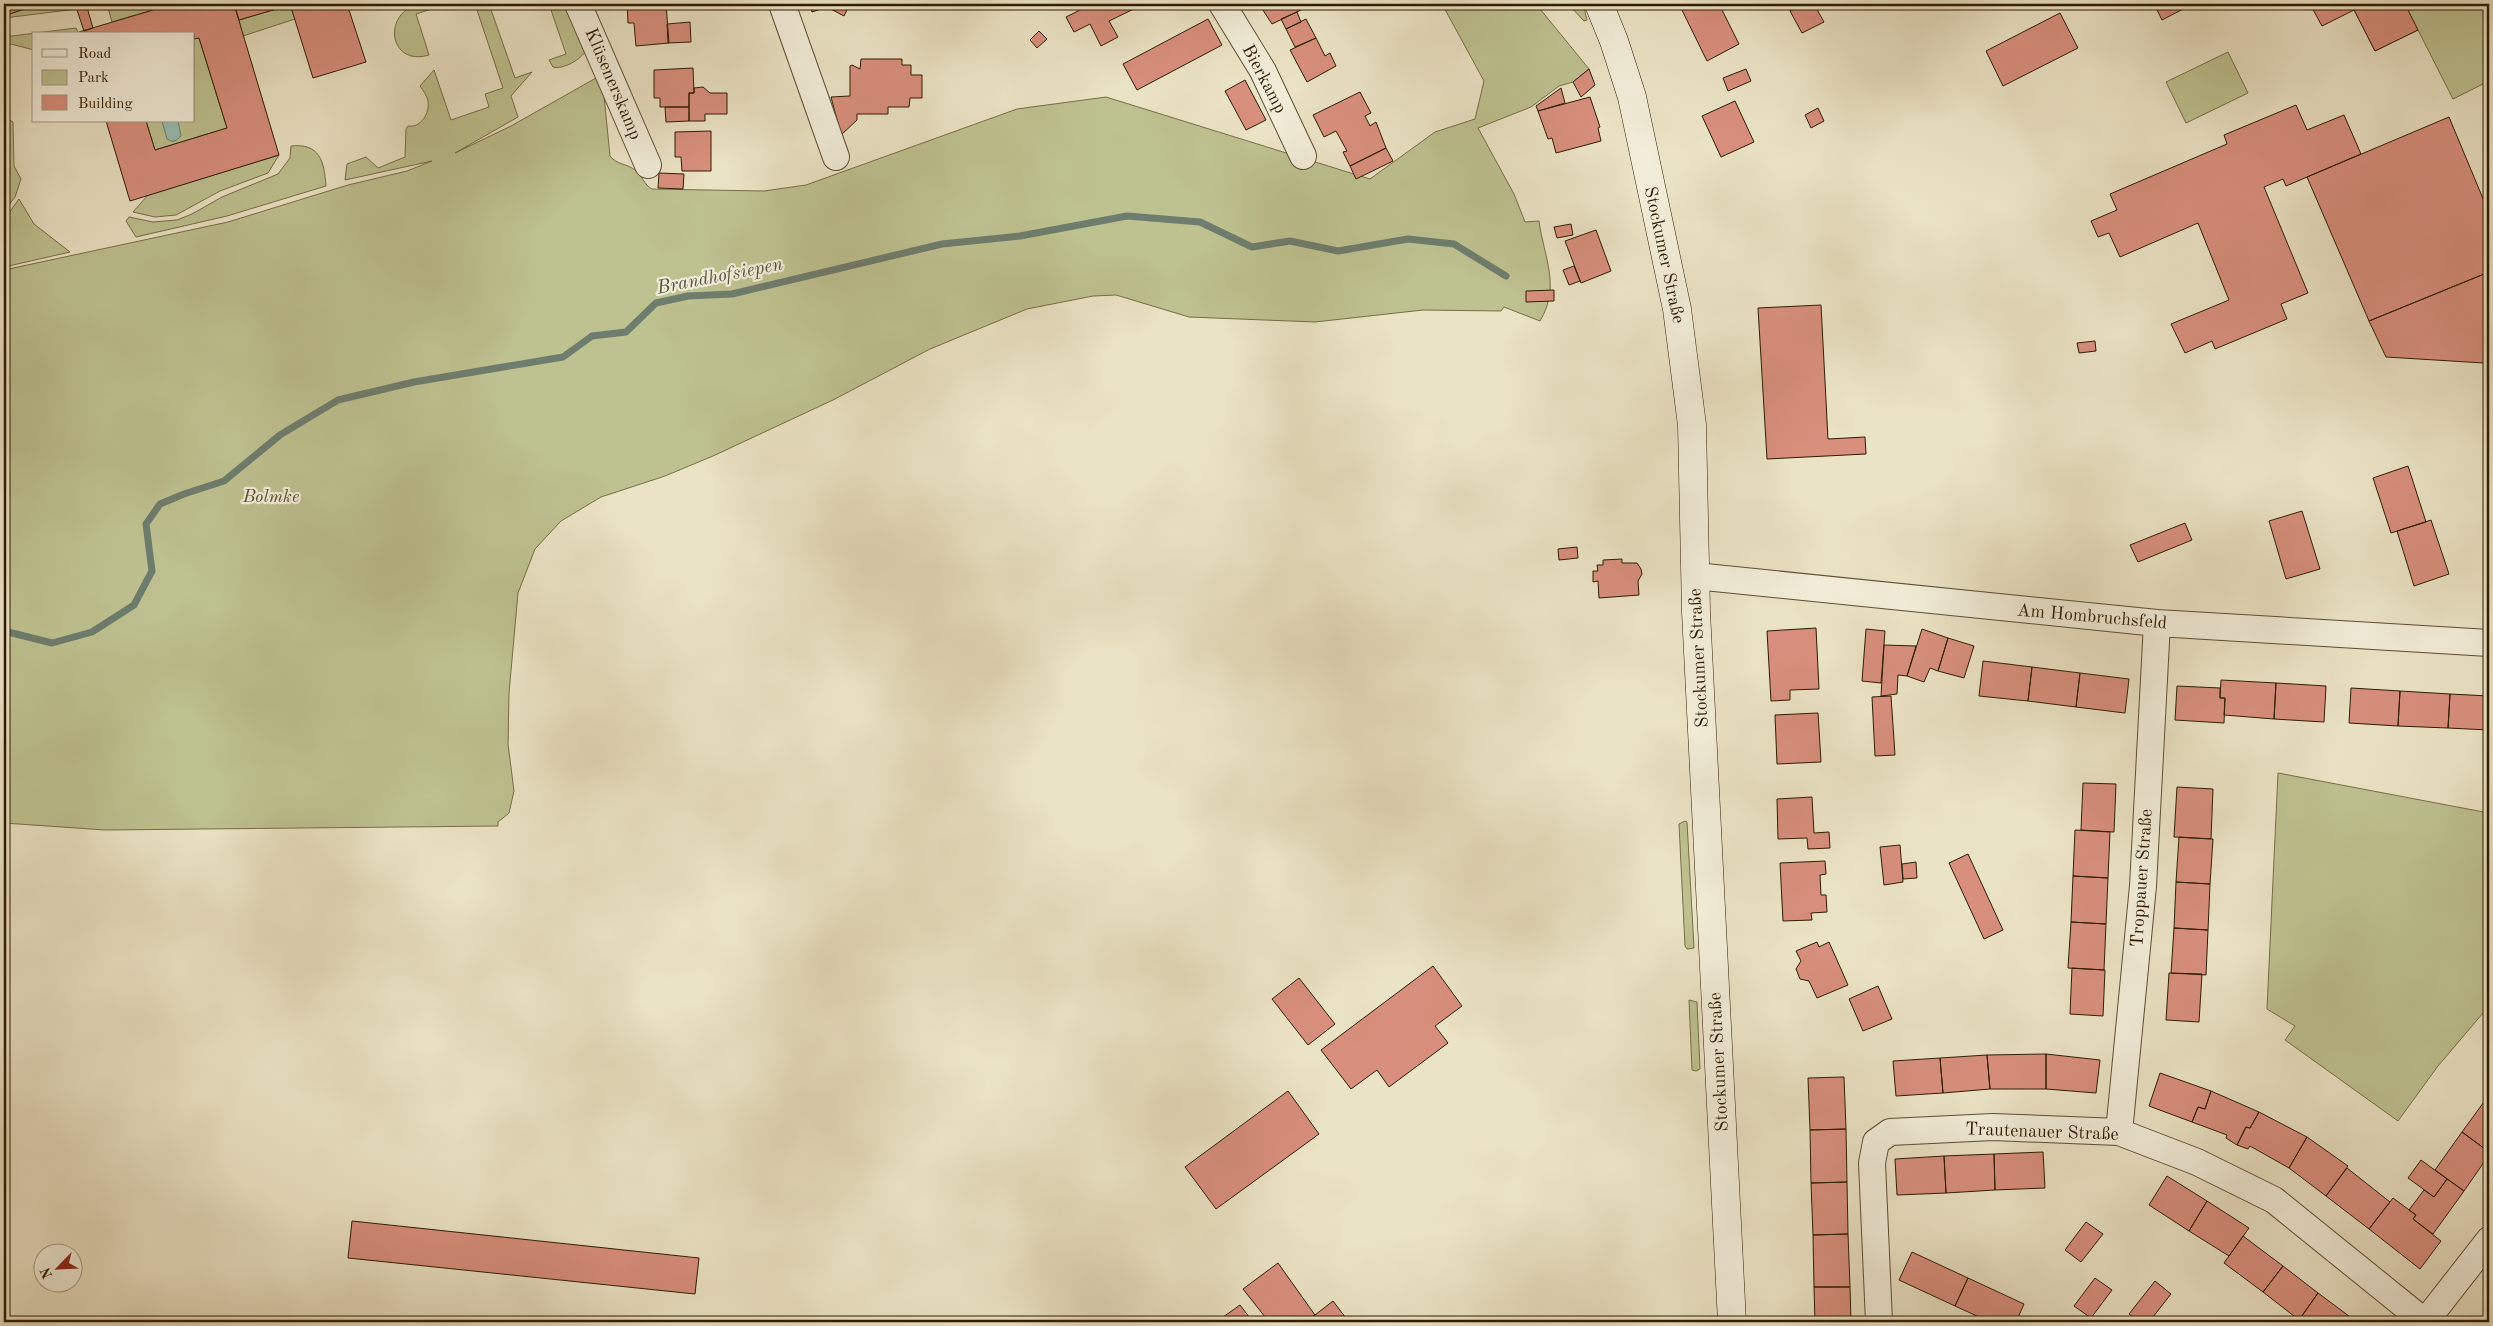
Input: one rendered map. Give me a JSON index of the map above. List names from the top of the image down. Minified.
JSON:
{"streets":{"main road":["Stockumer Straße"],"street":["Bierkamp","Klüsenerskamp","Am Hombruchsfeld","Troppauer Straße","Trautenauer Straße"]},"crossings":[["Stockumer Straße","Am Hombruchsfeld"],["Am Hombruchsfeld","Troppauer Straße"],["Troppauer Straße","Trautenauer Straße"]],"water":["Brandhofsiepen"],"parks":["Bolmke"],"legend":["Road","Park","Building"],"north":"bottom left"}
